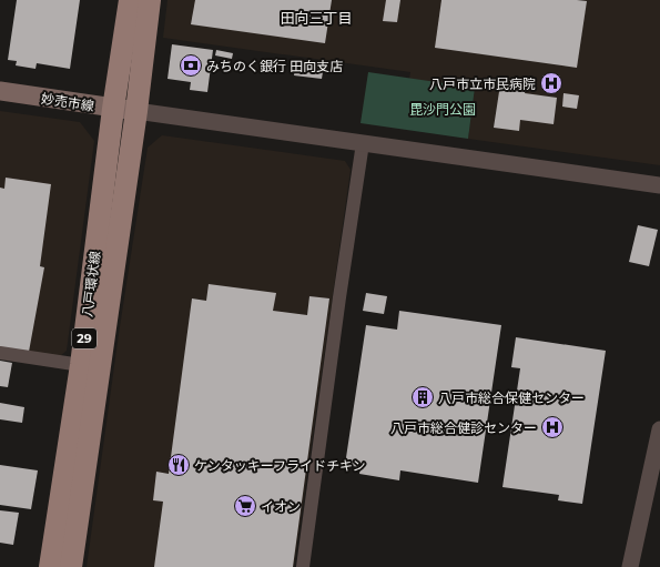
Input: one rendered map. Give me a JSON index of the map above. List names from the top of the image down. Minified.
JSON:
{"streets":{"main road":["妙売市線","八戸環状線","29"]},"crossings":[["妙売市線","八戸環状線"]],"districts":["田向三丁目"],"parks":["毘沙門公園"],"places":{"bank":["みちのく銀行 田向支店"],"hospital":["八戸市立市民病院","八戸市総合健診センター"],"building":["八戸市総合保健センター"],"restaurant":["ケンタッキーフライドチキン"],"supermarket":["イオン"]}}
